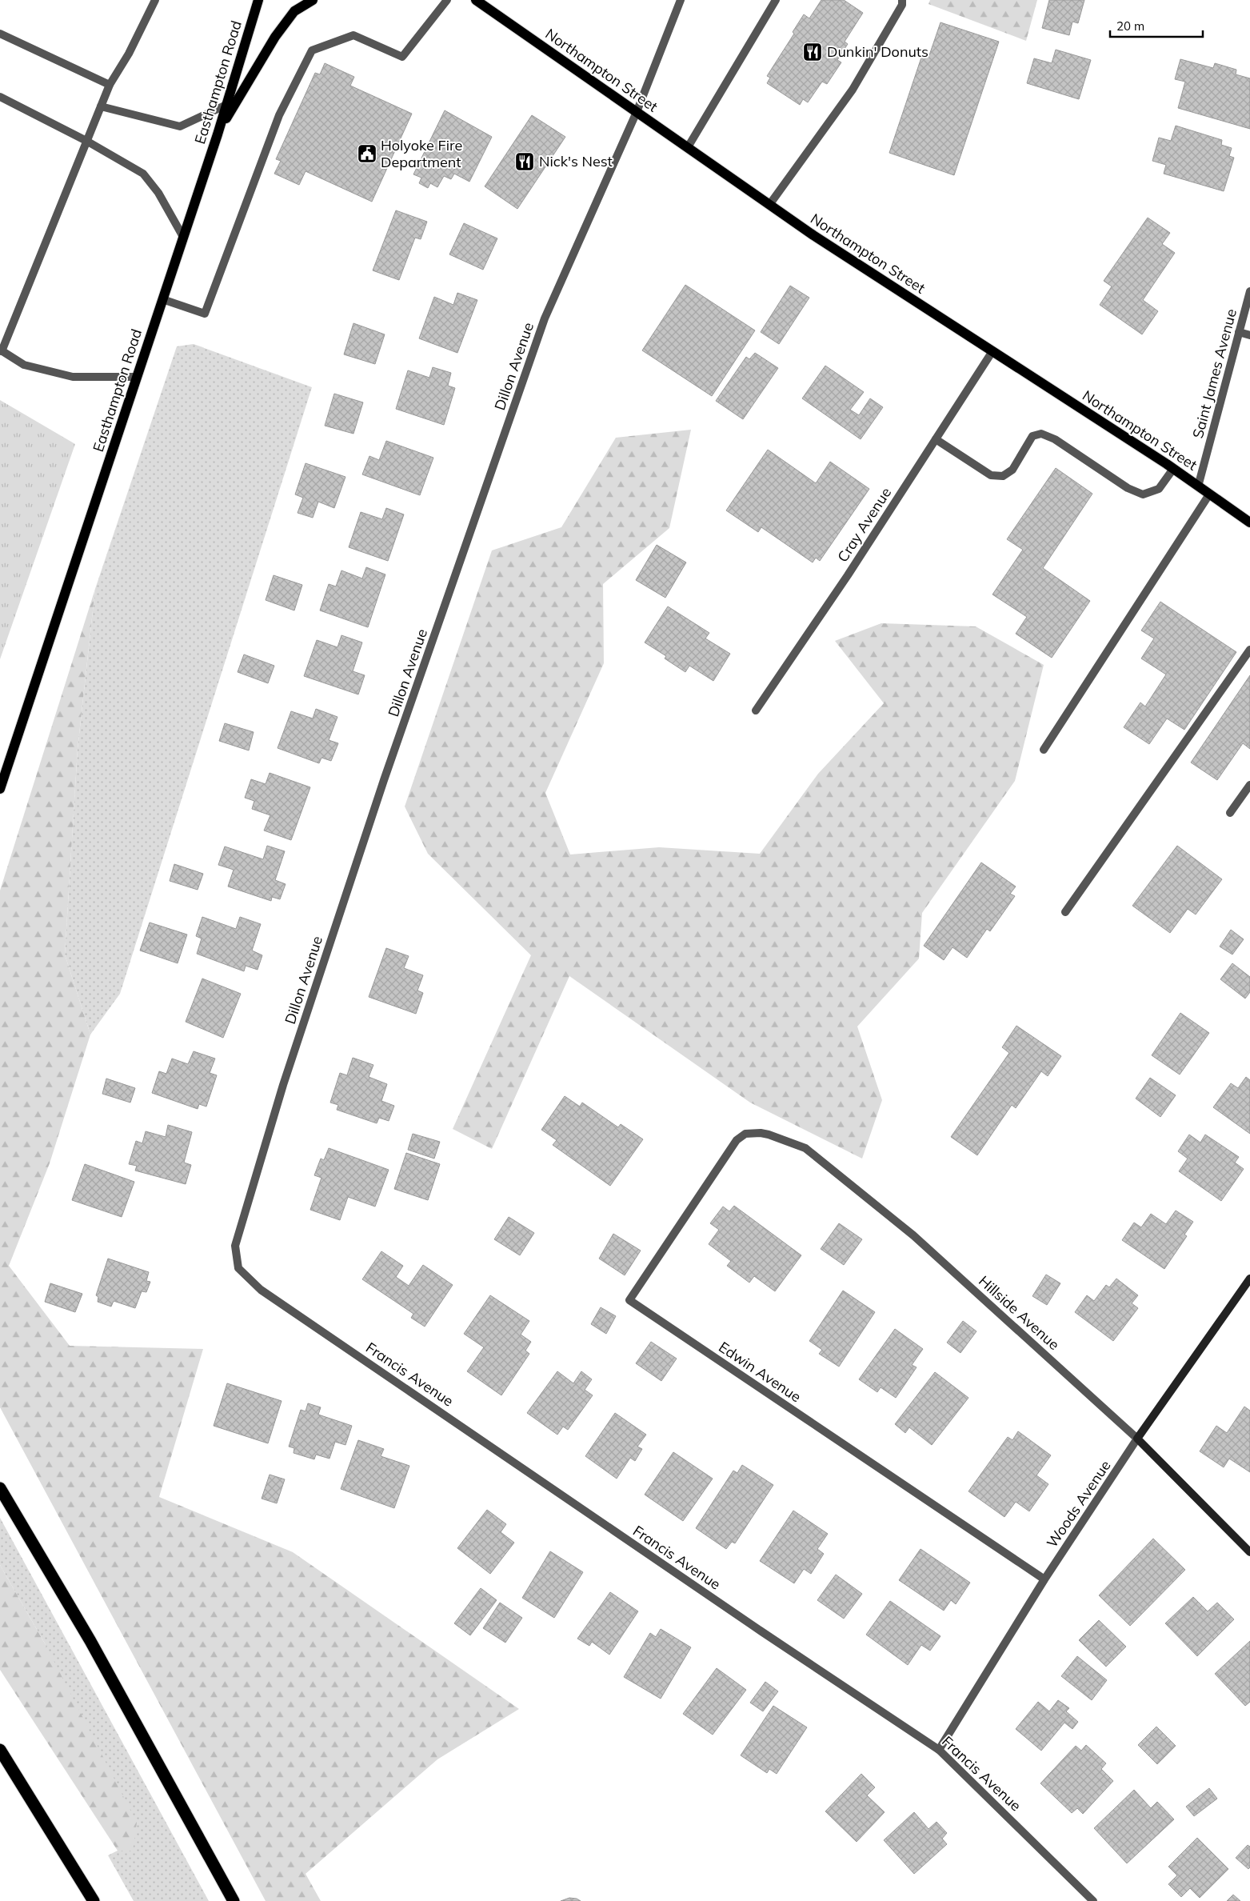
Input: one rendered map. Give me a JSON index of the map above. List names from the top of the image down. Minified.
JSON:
{"streets":{"main road":["Northampton Street","Easthampton Road"],"street":["Dillon Avenue","Saint James Avenue","Cray Avenue","Hillside Avenue","Edwin Avenue","Francis Avenue","Woods Avenue"]},"crossings":[["Northampton Street","Dillon Avenue"],["Northampton Street","Saint James Avenue"],["Northampton Street","Cray Avenue"],["Dillon Avenue","Francis Avenue"],["Hillside Avenue","Edwin Avenue"],["Hillside Avenue","Woods Avenue"],["Edwin Avenue","Woods Avenue"],["Francis Avenue","Woods Avenue"]],"places":{"restaurant":["Dunkin' Donuts","Nick's Nest"],"public building":["Holyoke Fire Department"]},"scale_bar":"20 m"}
